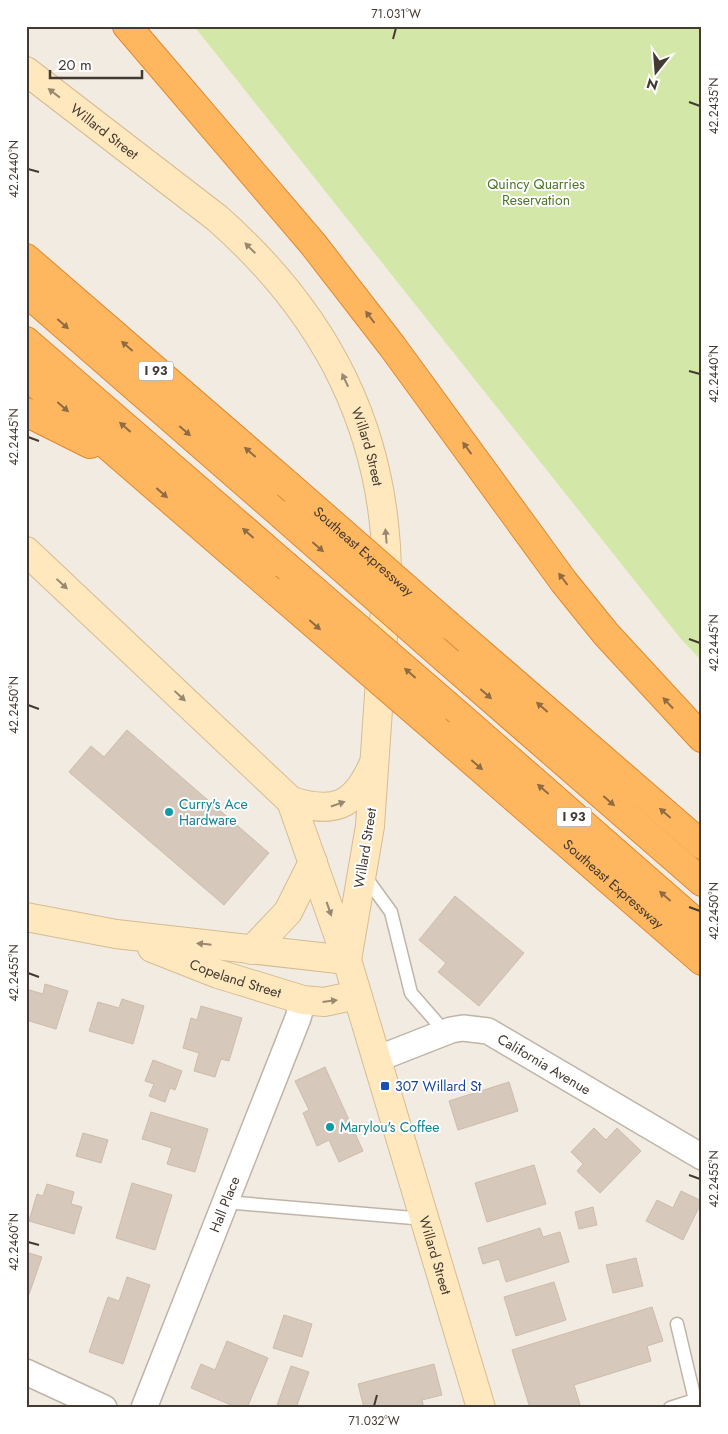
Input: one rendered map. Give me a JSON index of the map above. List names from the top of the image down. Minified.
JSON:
{"streets":{"highway":["I 93","Southeast Expressway"],"main road":["Willard Street","Copeland Street"],"street":["California Avenue","Hall Place"]},"crossings":[["Willard Street","Copeland Street"],["Willard Street","California Avenue"],["Copeland Street","Hall Place"]],"parks":["Quincy Quarries Reservation"],"places":{"other":["Curry's Ace Hardware","Marylou's Coffee"],"transit":["307 Willard St"]},"scale_bar":"20 m","north":"bottom","coordinates":["71.031°W","42.2435°N","42.2440°N","42.2445°N","42.2450°N","42.2455°N","42.2460°N","71.032°W"]}
